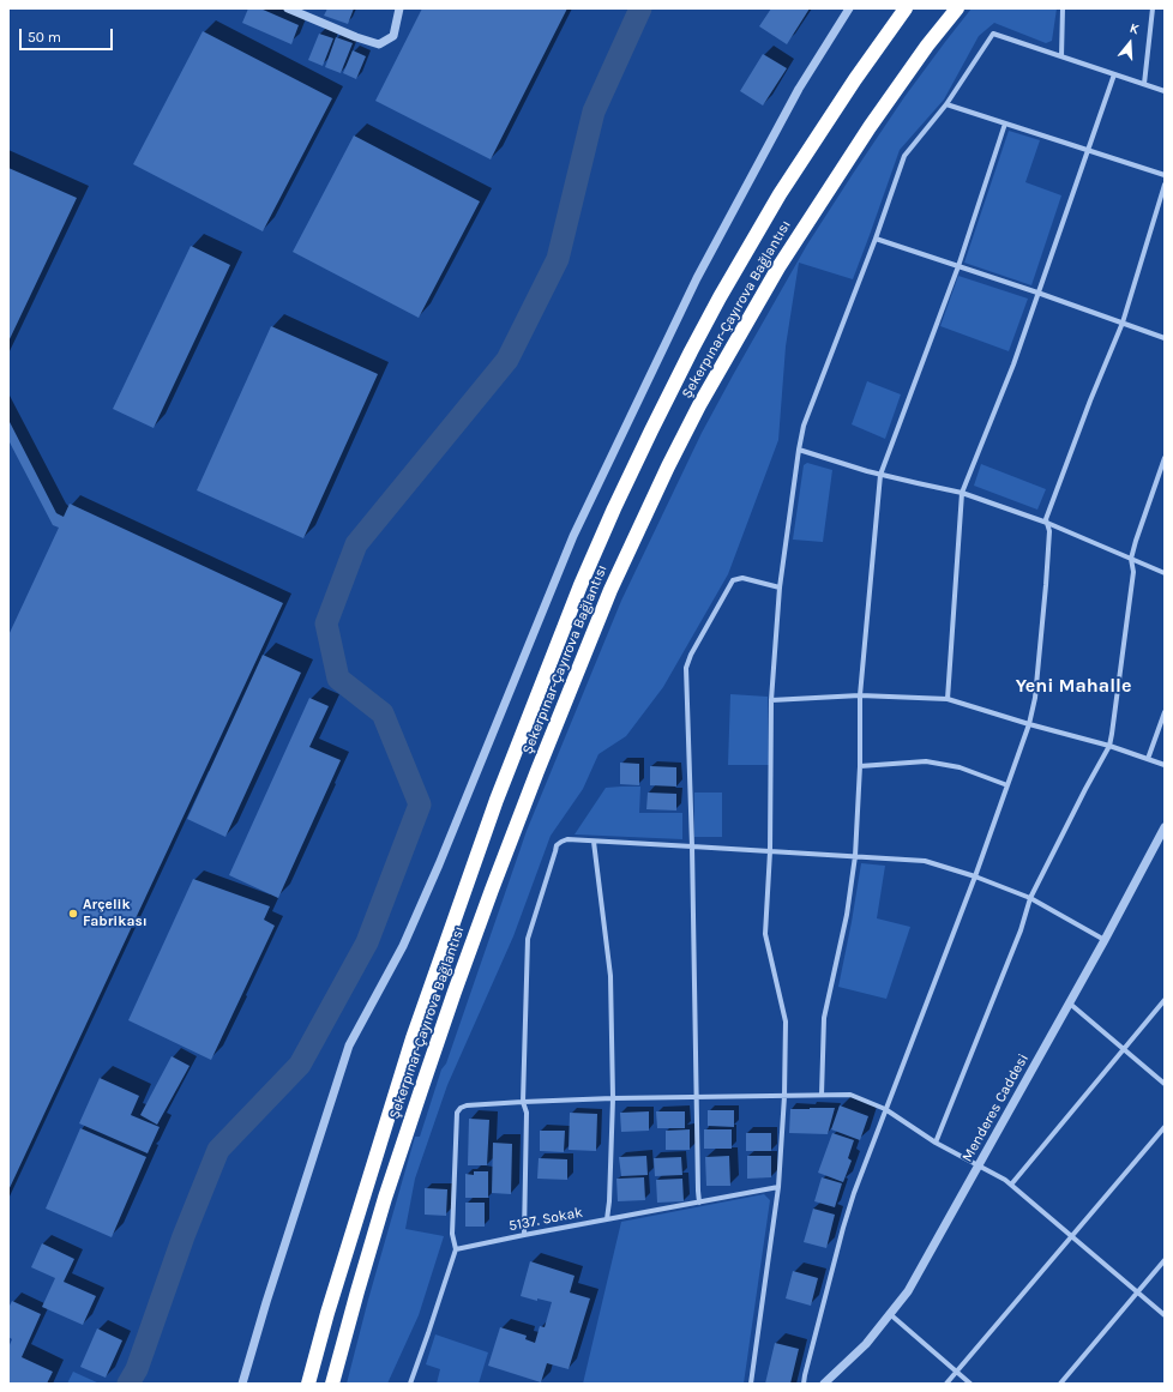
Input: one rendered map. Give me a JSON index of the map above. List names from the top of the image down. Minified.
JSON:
{"streets":{"highway":["Şekerpınar-Çayırova Bağlantısı"],"street":["Menderes Caddesi","5137. Sokak"]},"districts":["Yeni Mahalle"],"places":["Arçelik Fabrikası"],"scale_bar":"50 m","north":"top"}
